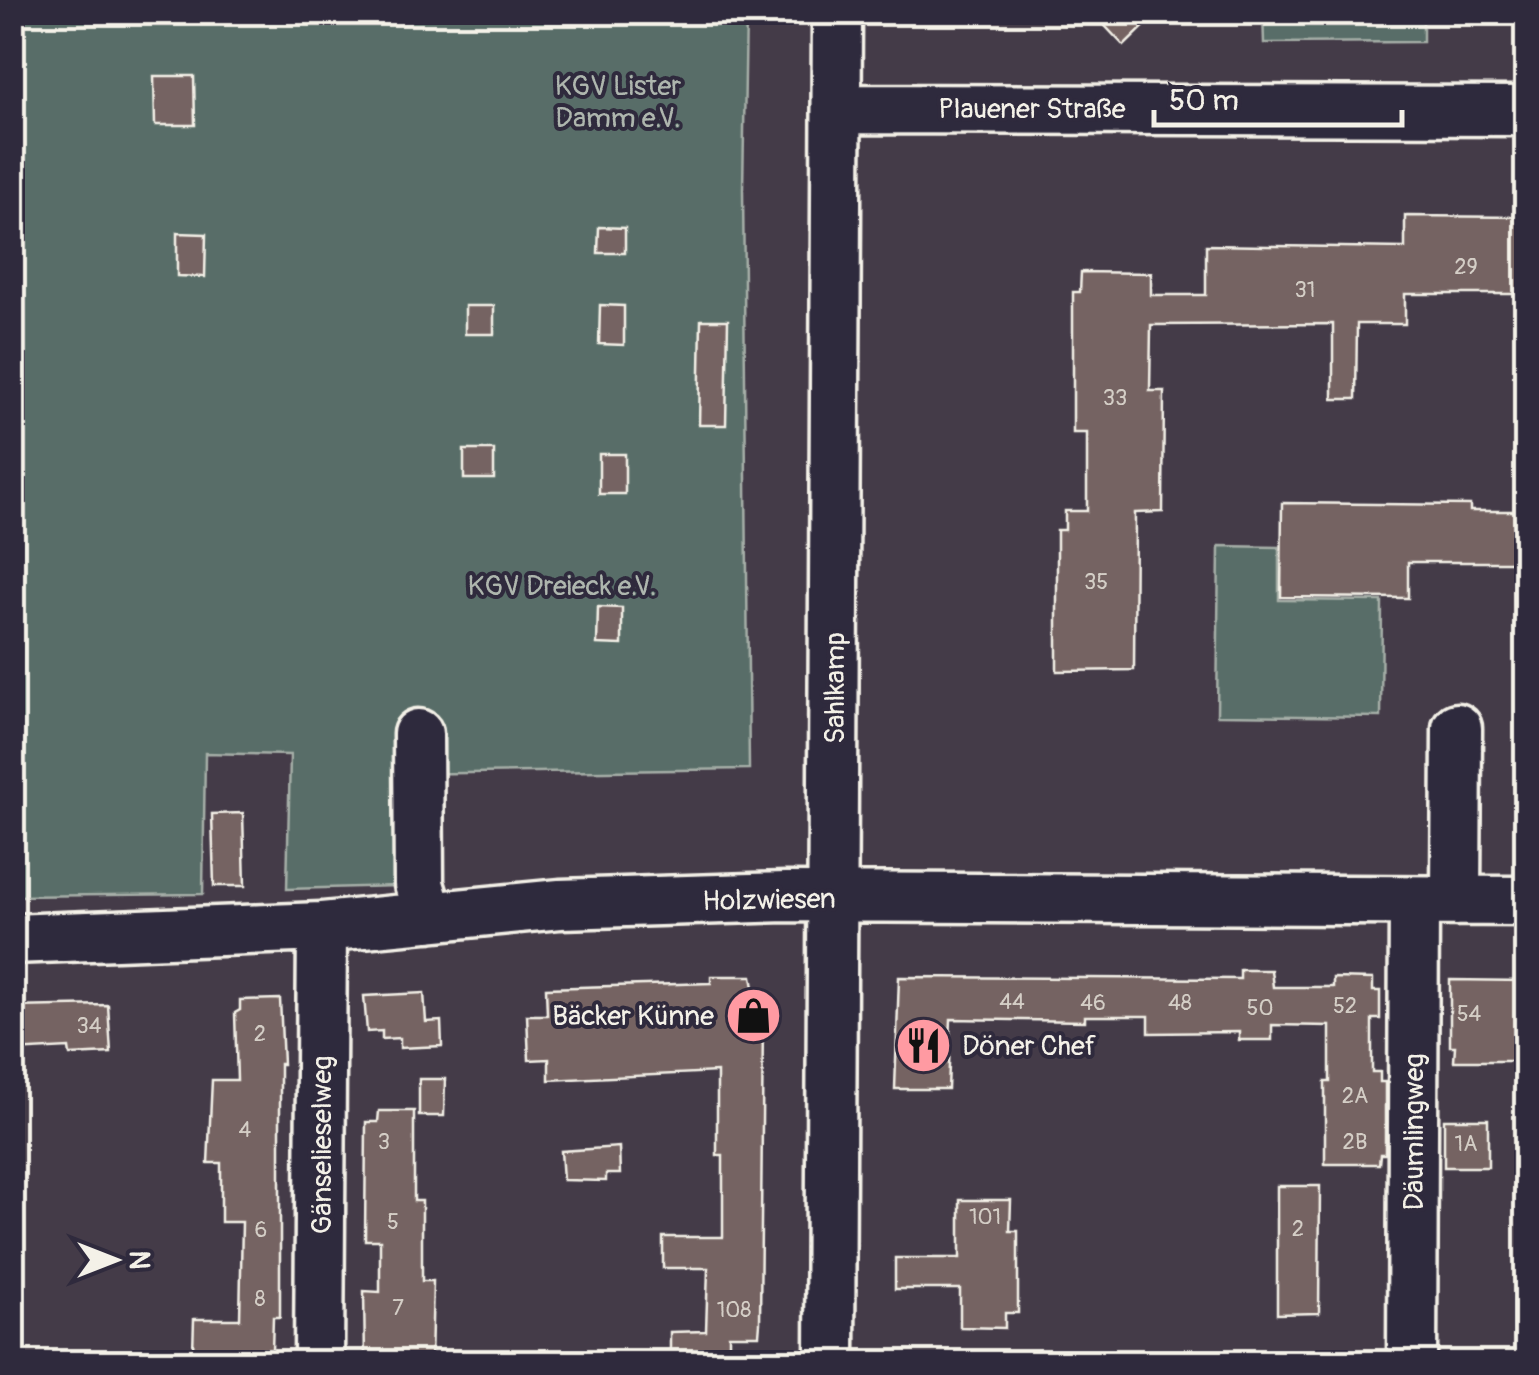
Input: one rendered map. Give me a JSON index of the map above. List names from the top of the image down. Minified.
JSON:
{"streets":{"street":["Plauener Straße","Sahlkamp","Holzwiesen","Däumlingweg","Gänselieselweg"]},"crossings":[["Plauener Straße","Sahlkamp"],["Sahlkamp","Holzwiesen"],["Holzwiesen","Däumlingweg"],["Holzwiesen","Gänselieselweg"]],"parks":["KGV Lister Damm e.V.","KGV Dreieck e.V."],"places":{"shop":["Bäcker Künne"],"restaurant":["Döner Chef"]},"house_numbers":["29","31","33","35","44","46","48","52","50","54","34","2","2A","4","3","2B","1A","101","5","2","6","8","7","108"],"scale_bar":"50 m","north":"right"}
